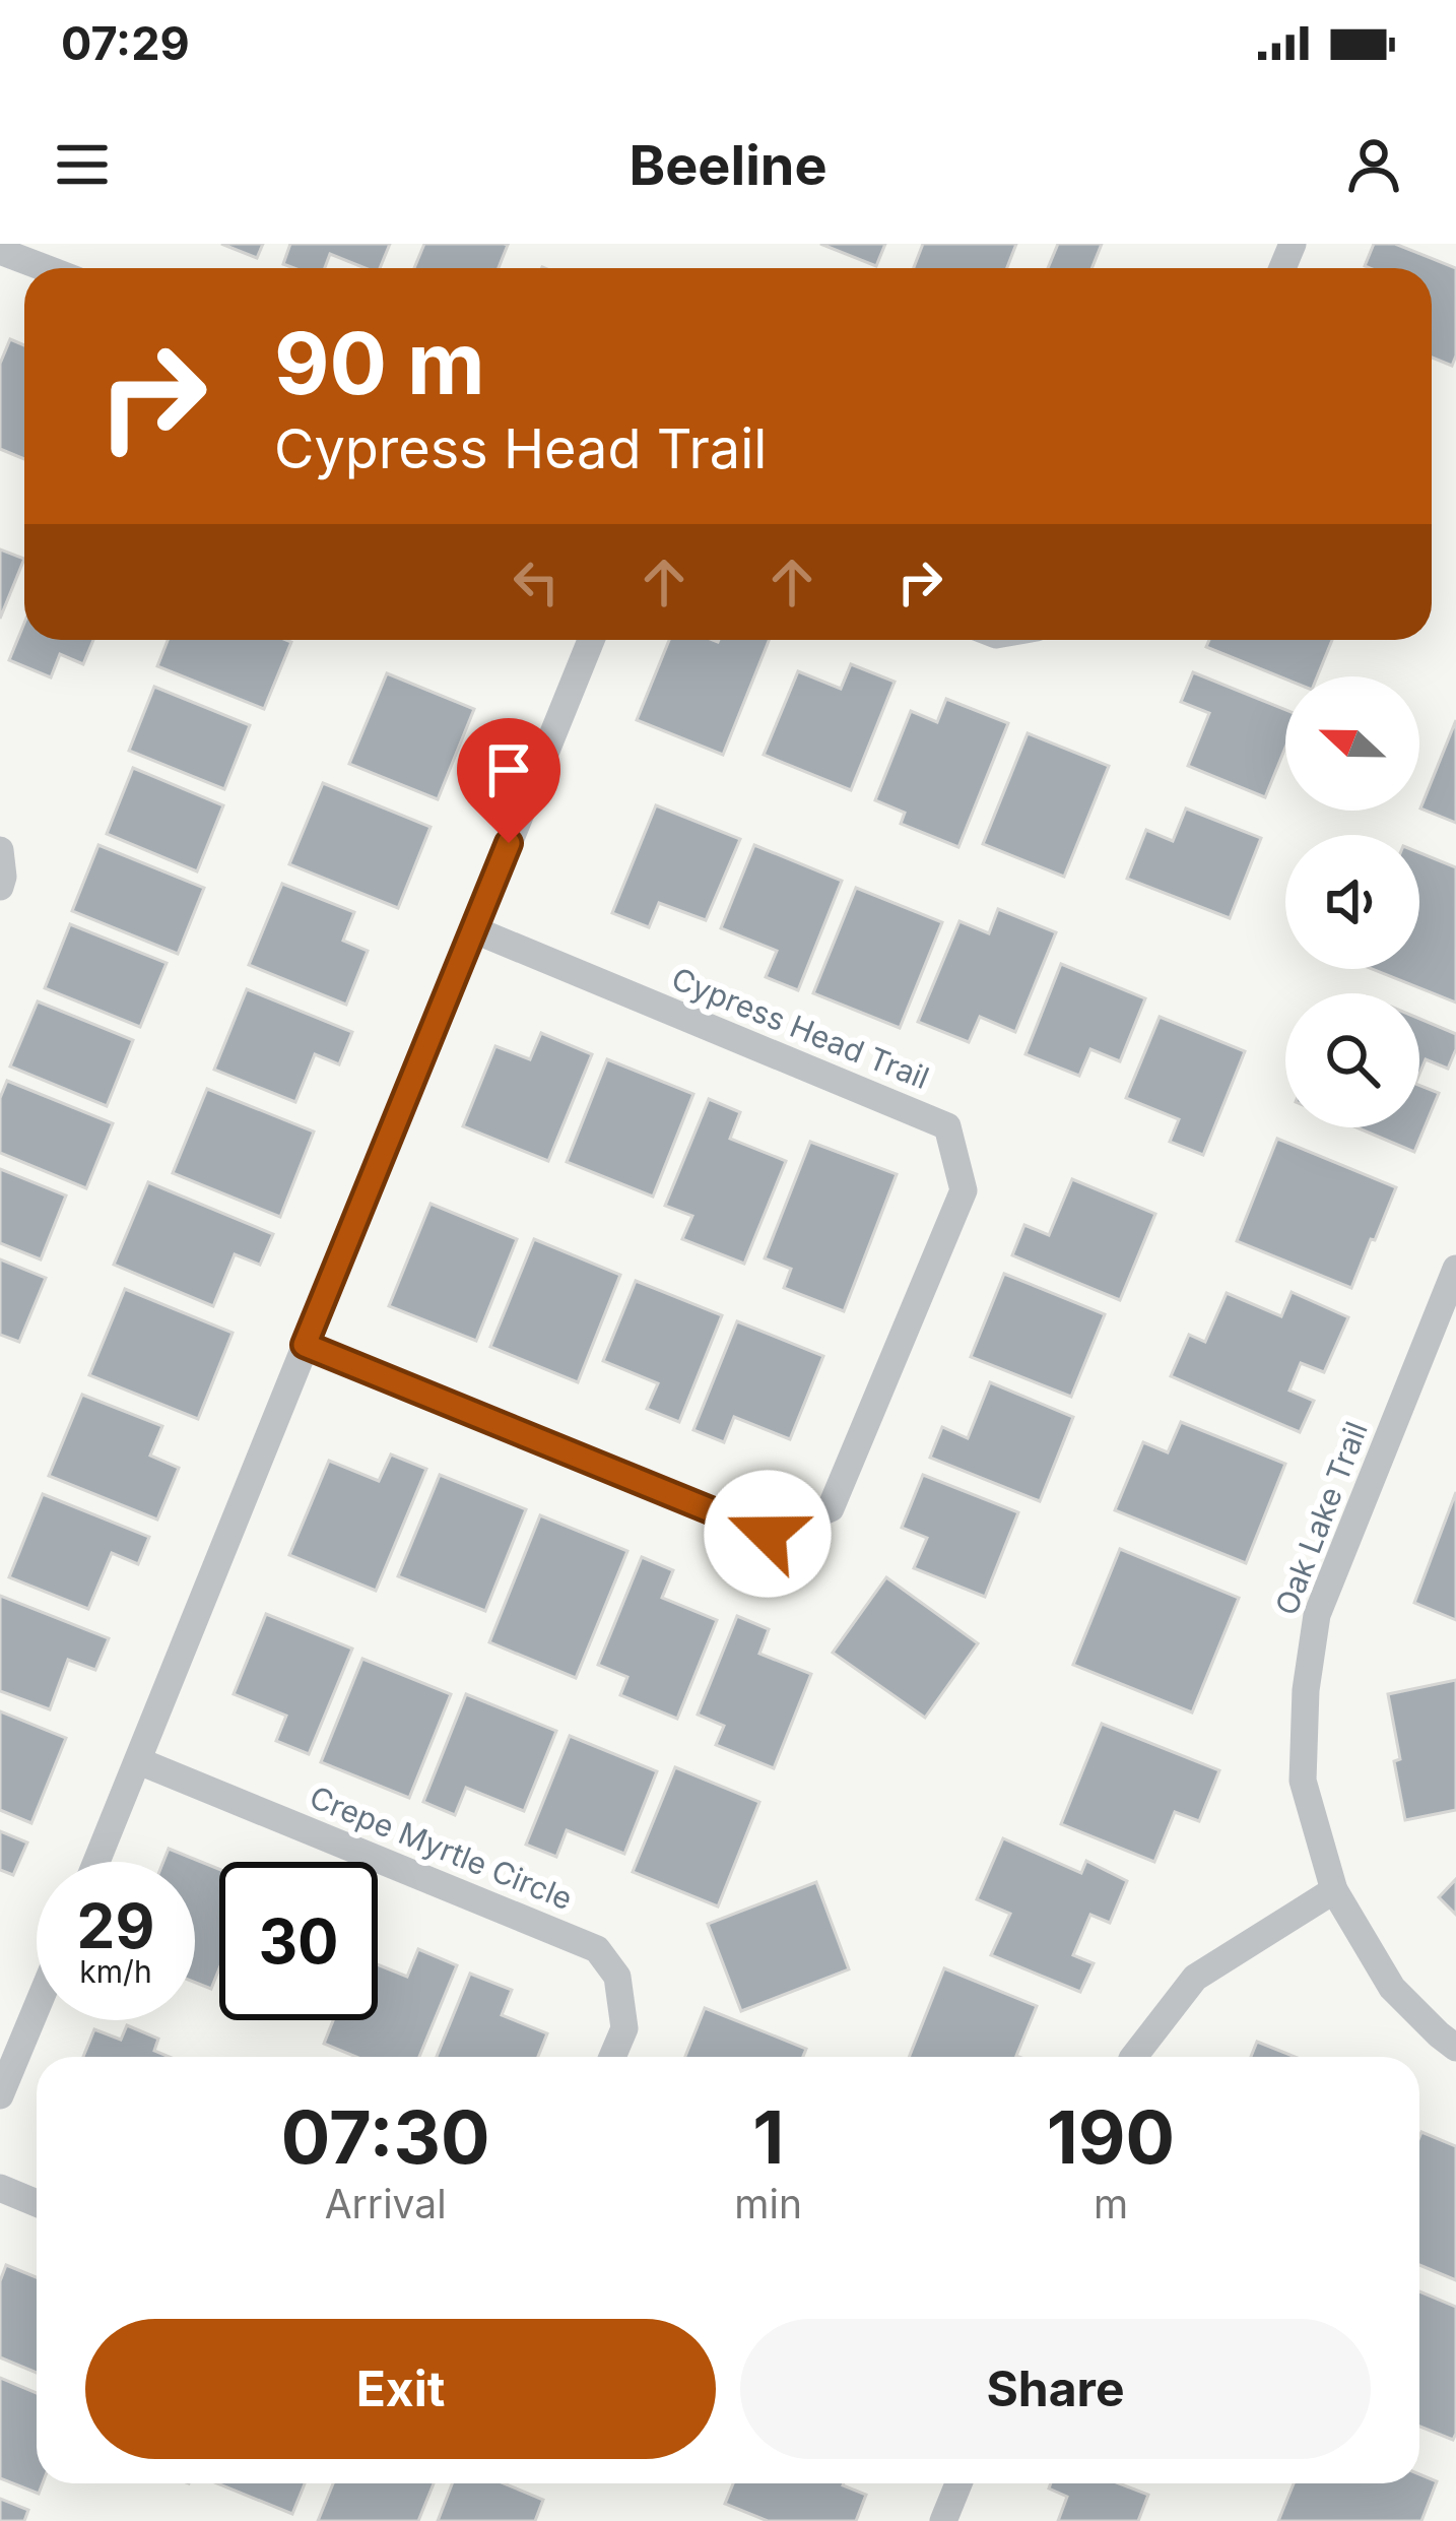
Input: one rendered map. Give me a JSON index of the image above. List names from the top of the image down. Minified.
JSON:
{"streets":{"street":["Cypress Head Trail","Oak Lake Trail","Crepe Myrtle Circle"]},"north":"left","page":{"status":"07:29","header":"Beeline","turn":["90 m","Cypress Head Trail"],"speed":"29 km/h","limit":"30","eta":["07:30","Arrival","1","min","190","m"],"buttons":["Exit","Share"]}}
